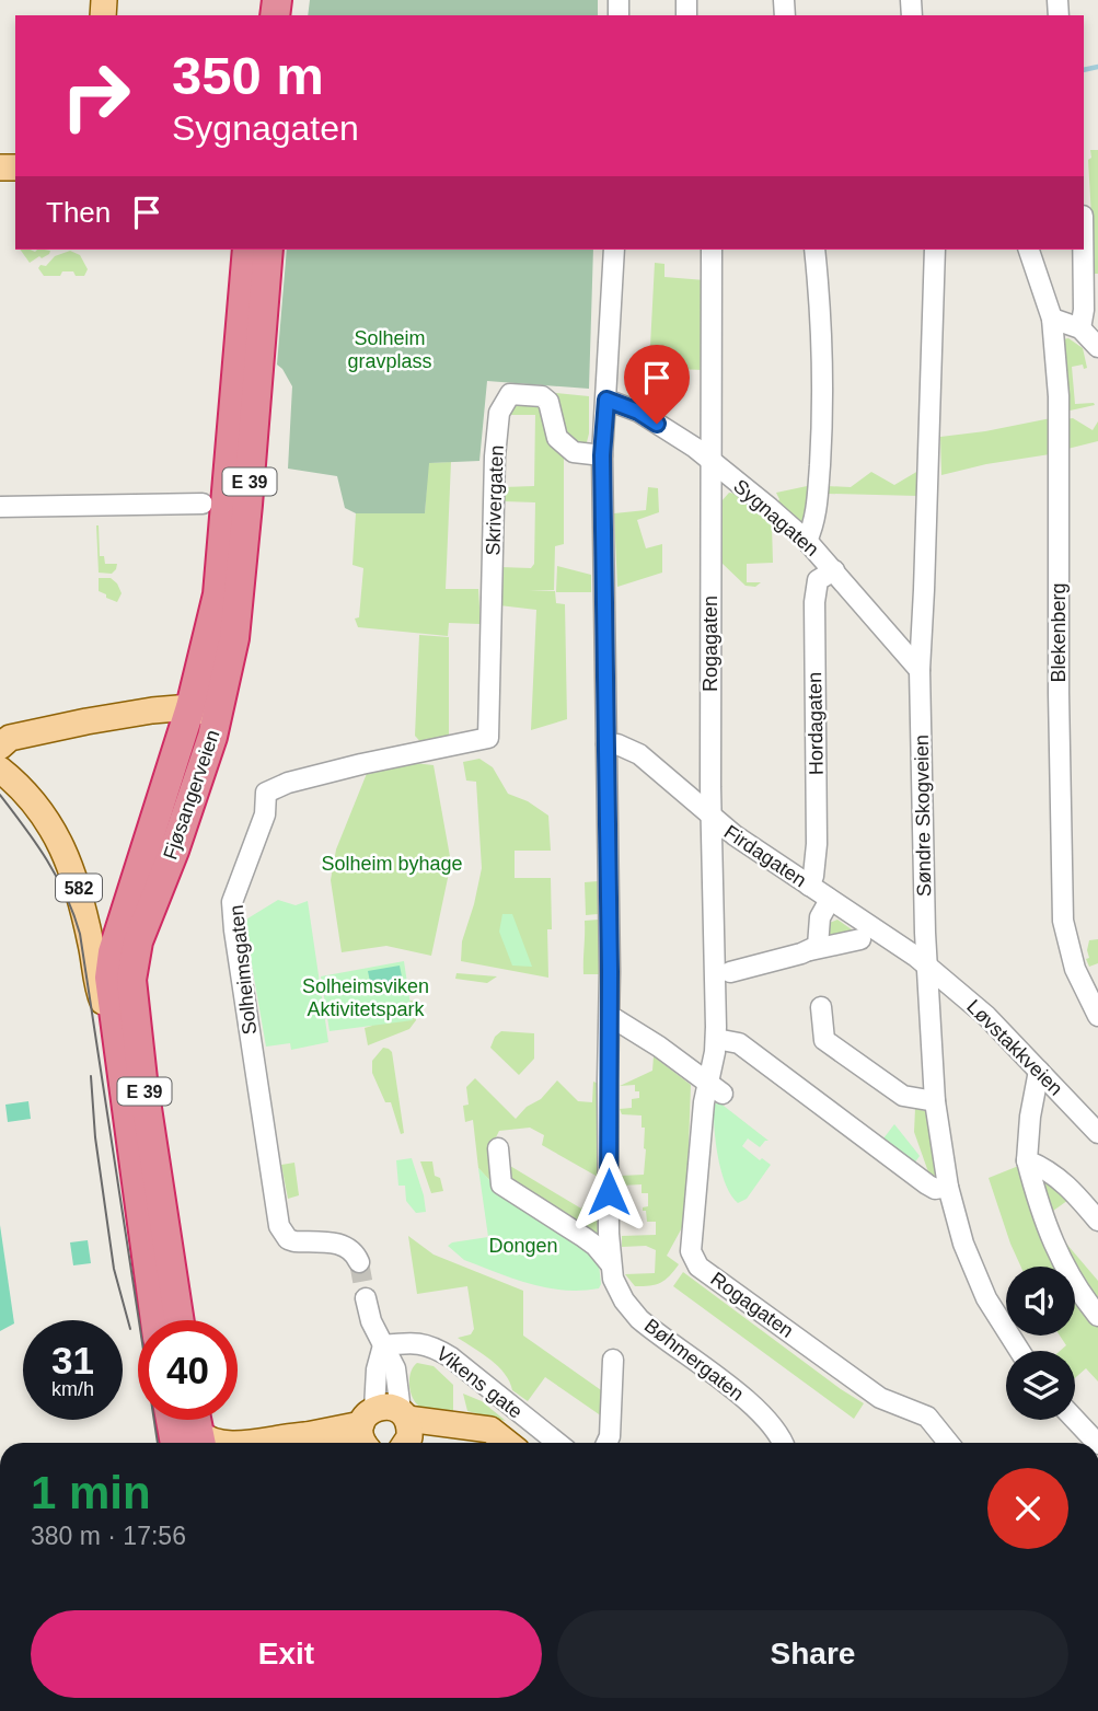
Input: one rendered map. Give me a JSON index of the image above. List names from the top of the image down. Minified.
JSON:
{"streets":{"highway":["E 39","Fjøsangerveien"],"main road":["582"],"street":["Skrivergaten","Sygnagaten","Blekenberg","Rogagaten","Hordagaten","Søndre Skogveien","Firdagaten","Solheimsgaten","Løvstakkveien","Bøhmergaten","Vikens gate"]},"crossings":[["Skrivergaten","Solheimsgaten"],["Sygnagaten","Rogagaten"],["Sygnagaten","Hordagaten"],["Sygnagaten","Søndre Skogveien"],["Rogagaten","Firdagaten"],["Hordagaten","Firdagaten"],["Fjøsangerveien","582"],["Søndre Skogveien","Firdagaten"],["Søndre Skogveien","Løvstakkveien"],["Firdagaten","Løvstakkveien"]],"parks":["Solheim gravplass","Solheim byhage","Solheimsviken Aktivitetspark","Dongen"],"page":{"turn":["350 m","Sygnagaten"],"then":"Then","speed":"31 km/h","limit":"40","heading":["1 min","380 m · 17:56"],"buttons":["Exit","Share"]}}
